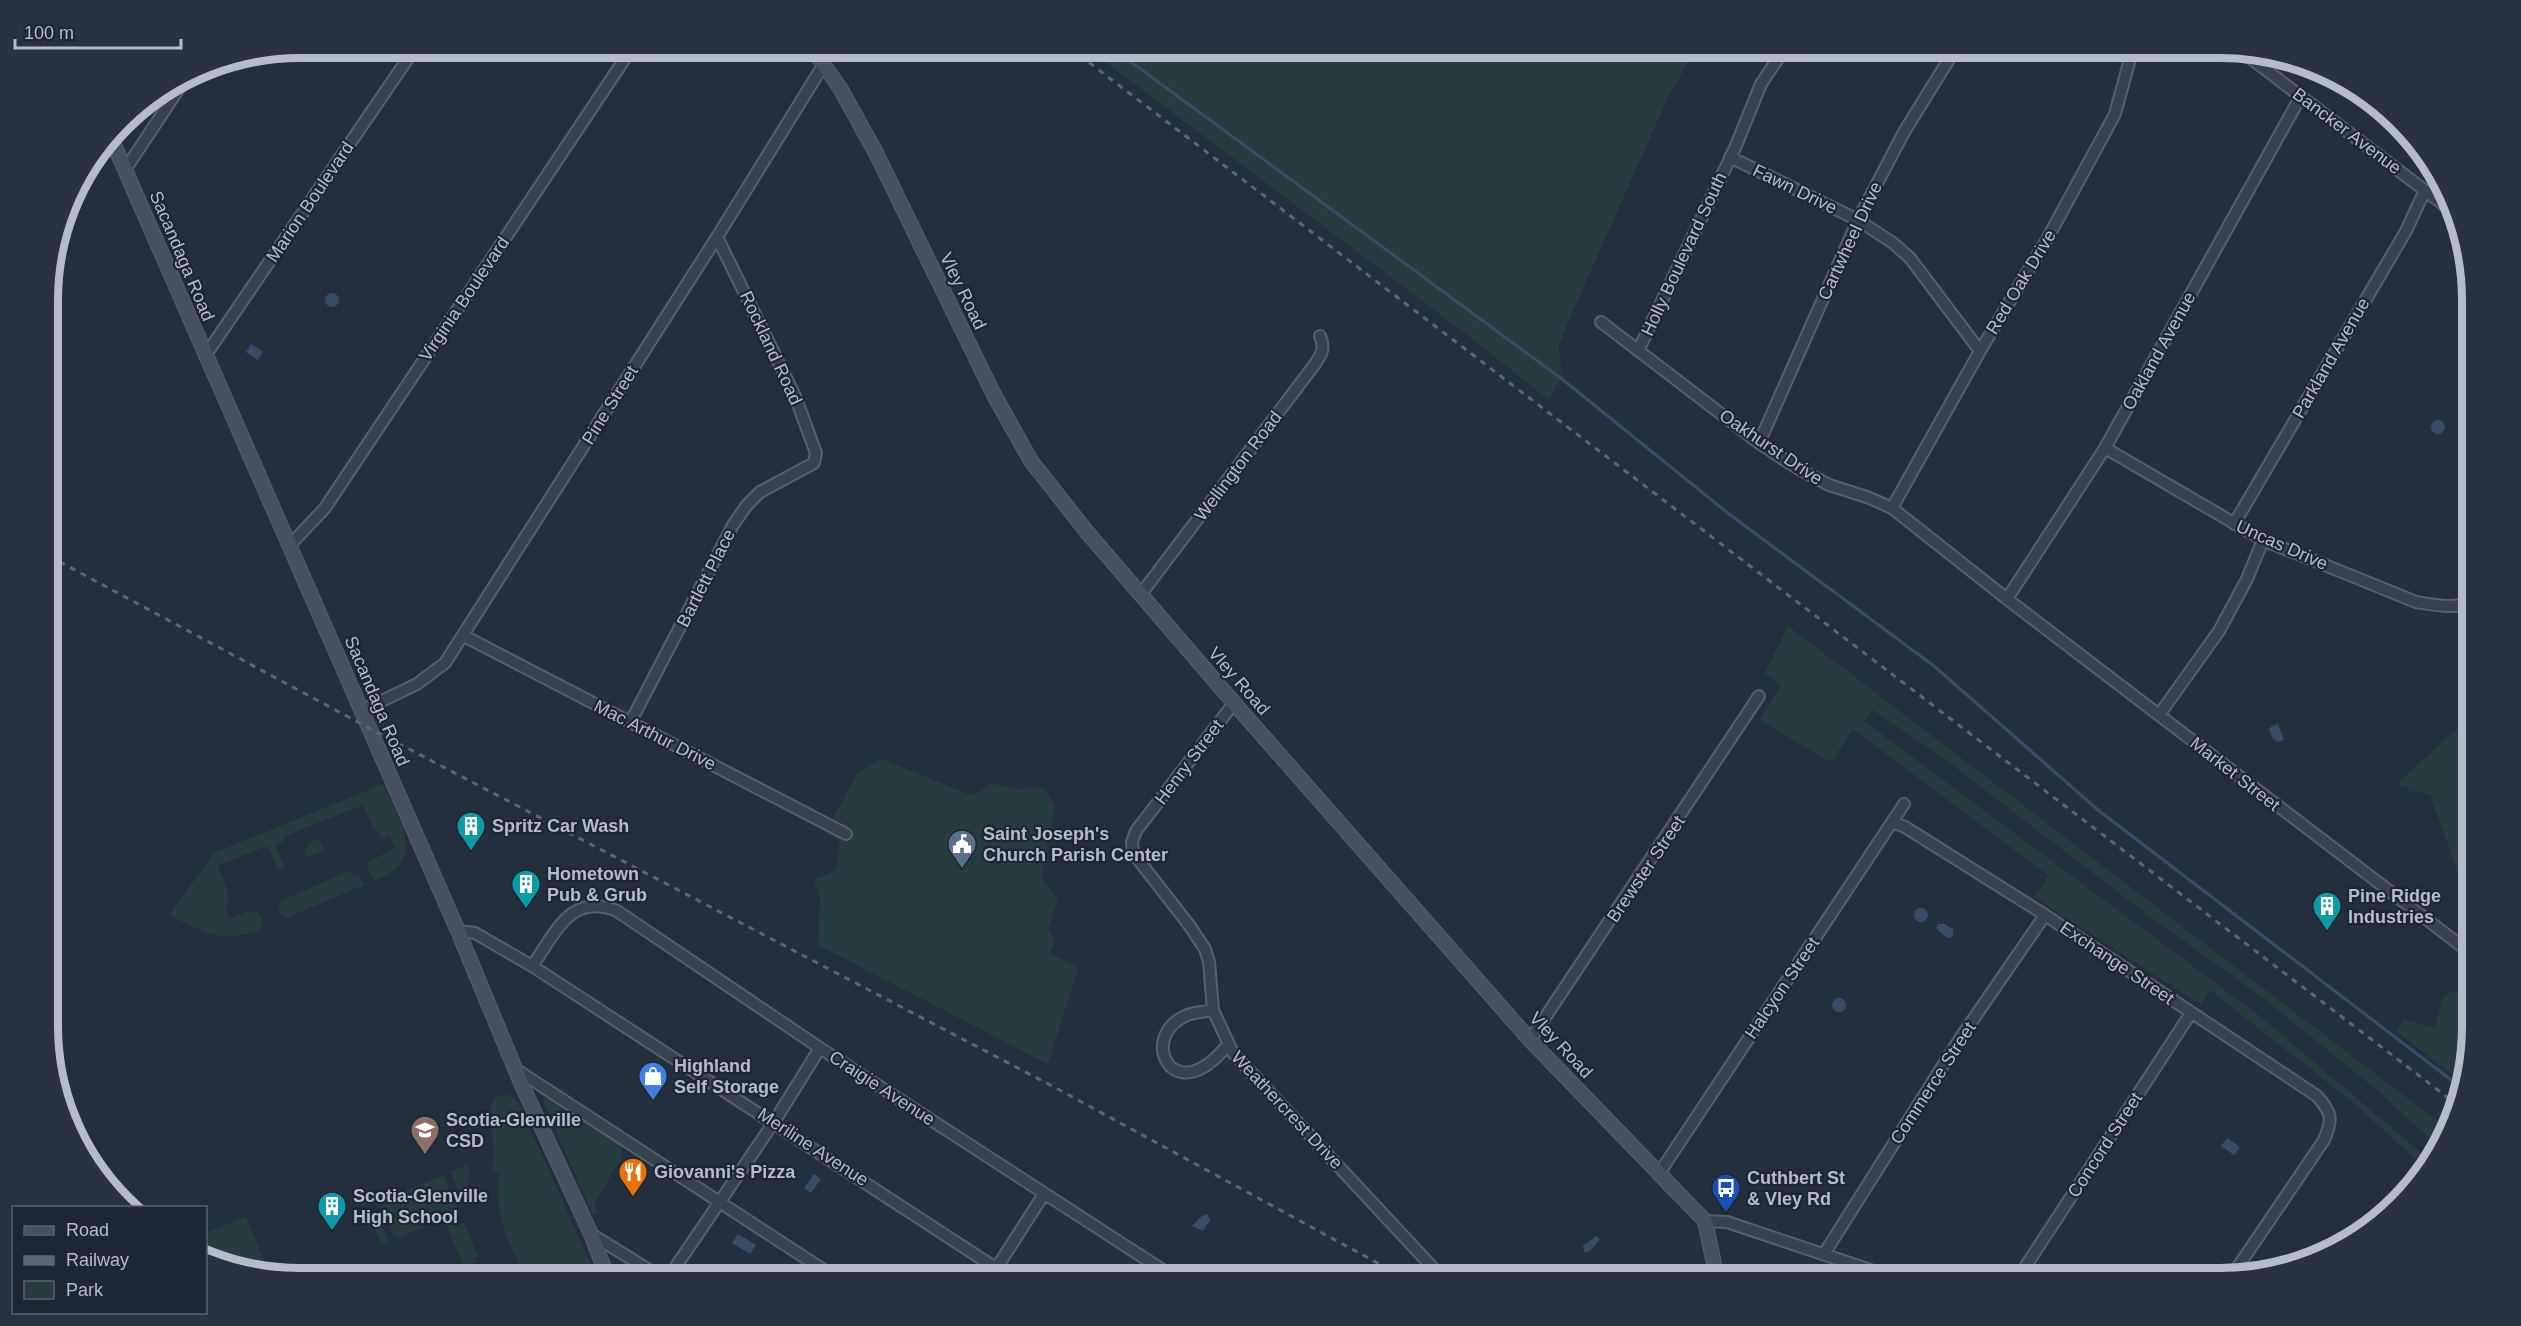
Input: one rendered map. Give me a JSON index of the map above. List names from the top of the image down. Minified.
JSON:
{"streets":{"street":["Bancker Avenue","Fawn Drive","Marion Boulevard","Cartwheel Drive","Holly Boulevard South","Sacandaga Road","Red Oak Drive","Vley Road","Virginia Boulevard","Rockland Road","Oakland Avenue","Parkland Avenue","Pine Street","Oakhurst Drive","Wellington Road","Uncas Drive","Bartlett Place","Mac Arthur Drive","Henry Street","Market Street","Brewster Street","Exchange Street","Halcyon Street","Commerce Street","Craigie Avenue","Weathercrest Drive","Concord Street","Meriline Avenue"]},"crossings":[["Bancker Avenue","Oakland Avenue"],["Bancker Avenue","Parkland Avenue"],["Fawn Drive","Cartwheel Drive"],["Fawn Drive","Holly Boulevard South"],["Fawn Drive","Red Oak Drive"],["Marion Boulevard","Sacandaga Road"],["Cartwheel Drive","Oakhurst Drive"],["Holly Boulevard South","Oakhurst Drive"],["Sacandaga Road","Virginia Boulevard"],["Sacandaga Road","Pine Street"],["Sacandaga Road","Meriline Avenue"],["Red Oak Drive","Oakhurst Drive"],["Vley Road","Pine Street"],["Vley Road","Wellington Road"],["Vley Road","Henry Street"],["Vley Road","Brewster Street"],["Vley Road","Halcyon Street"],["Rockland Road","Pine Street"],["Rockland Road","Bartlett Place"],["Oakland Avenue","Oakhurst Drive"],["Oakland Avenue","Uncas Drive"],["Oakland Avenue","Market Street"],["Parkland Avenue","Uncas Drive"],["Pine Street","Mac Arthur Drive"],["Oakhurst Drive","Market Street"],["Bartlett Place","Mac Arthur Drive"],["Henry Street","Weathercrest Drive"],["Exchange Street","Halcyon Street"],["Exchange Street","Commerce Street"],["Exchange Street","Concord Street"],["Craigie Avenue","Meriline Avenue"]],"places":{"building":["Spritz Car Wash","Hometown Pub & Grub","Pine Ridge Industries","Scotia-Glenville High School"],"public building":["Saint Joseph's Church Parish Center"],"shop":["Highland Self Storage"],"school or university":["Scotia-Glenville CSD"],"restaurant":["Giovanni's Pizza"],"bus stop":["Cuthbert St & Vley Rd"]},"legend":["Road","Railway","Park"],"scale_bar":"100 m"}
